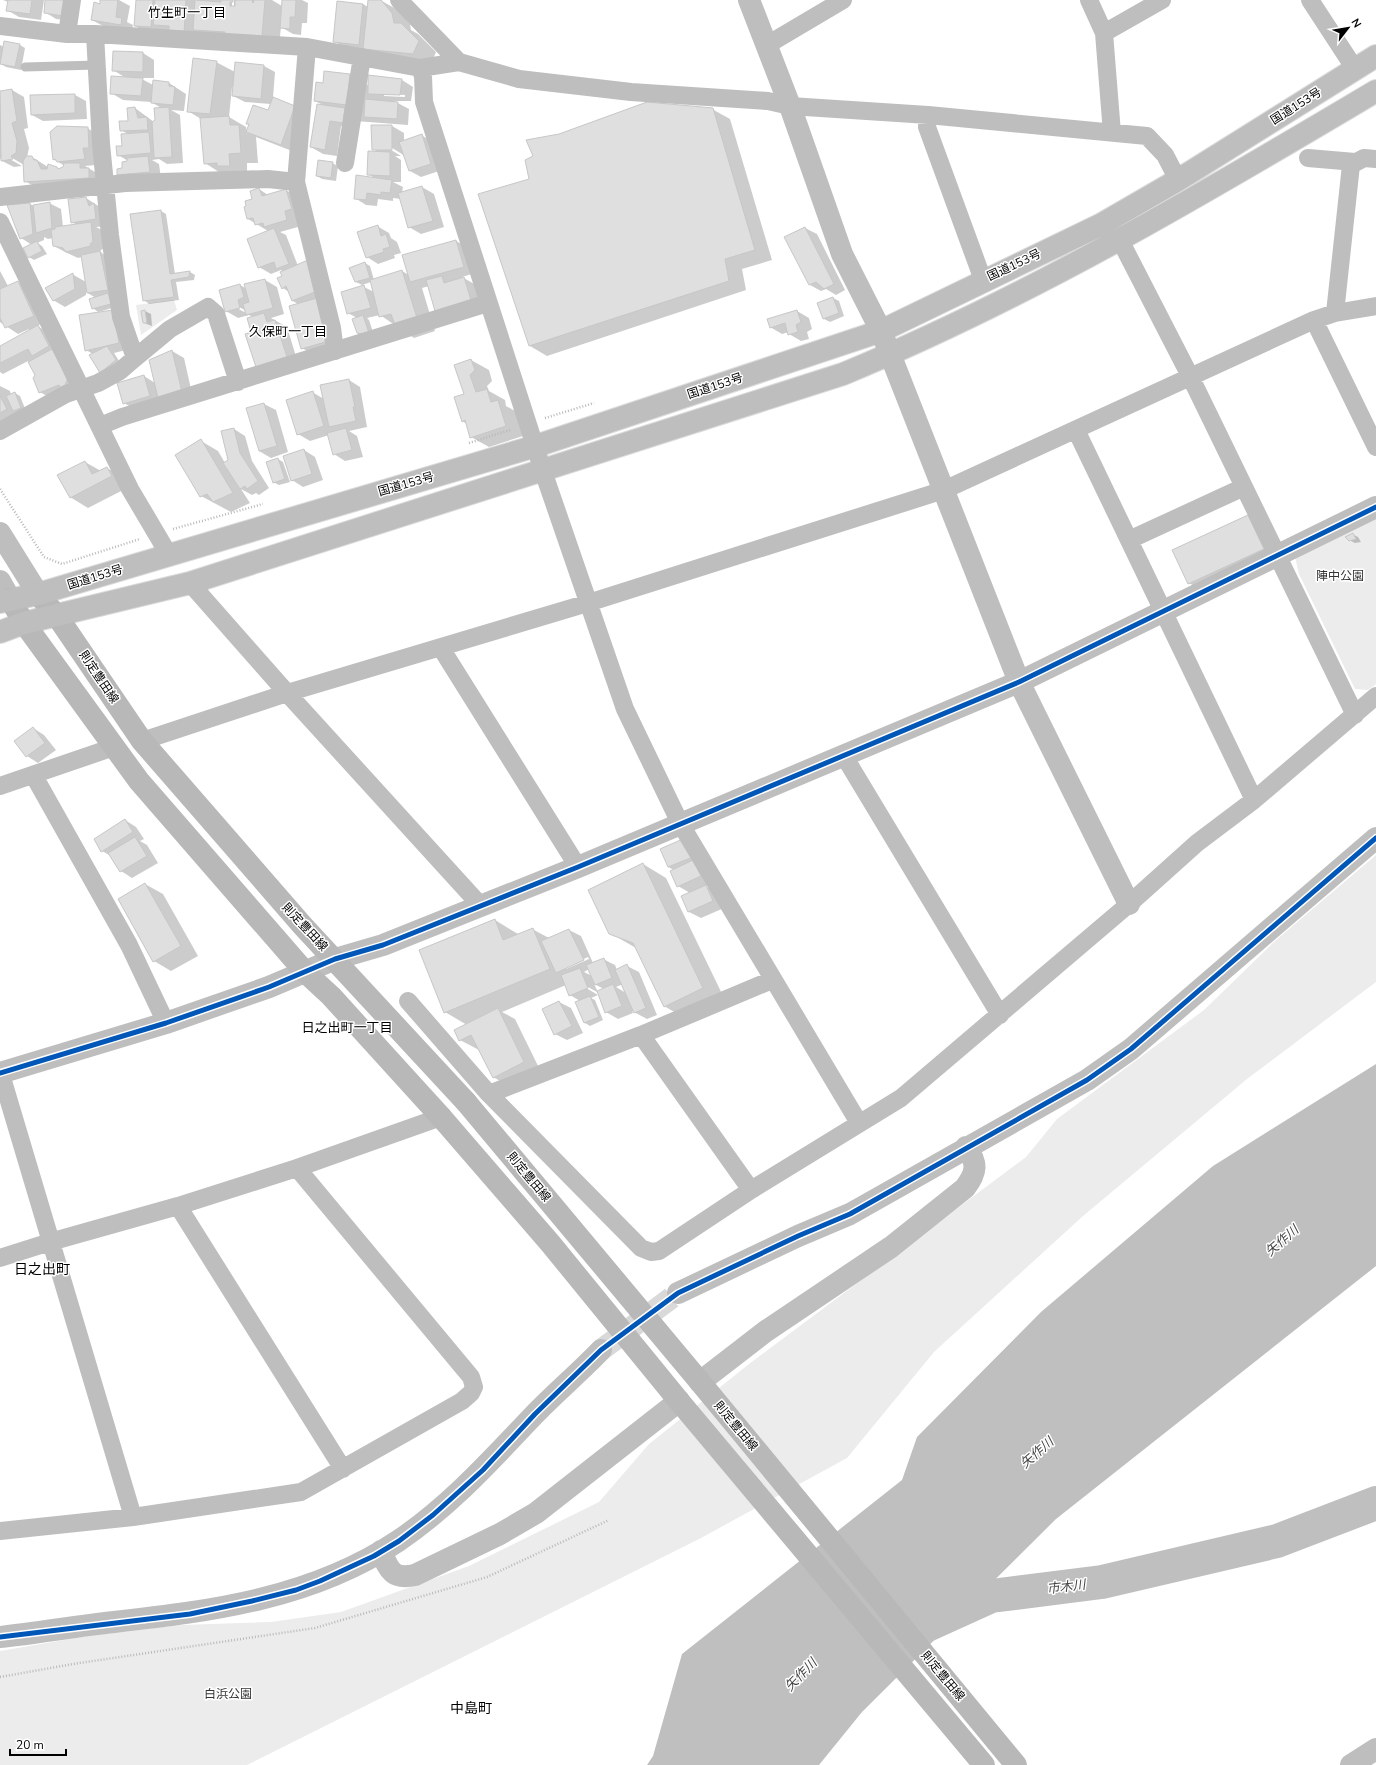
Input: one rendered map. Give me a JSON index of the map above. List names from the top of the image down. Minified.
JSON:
{"streets":{"main road":["国道153号","則定豊田線"]},"crossings":[["国道153号","則定豊田線"]],"districts":["竹生町一丁目","久保町一丁目","日之出町一丁目","日之出町","中島町"],"water":["矢作川","市木川"],"parks":["陣中公園","白浜公園"],"scale_bar":"20 m","north":"top right"}
